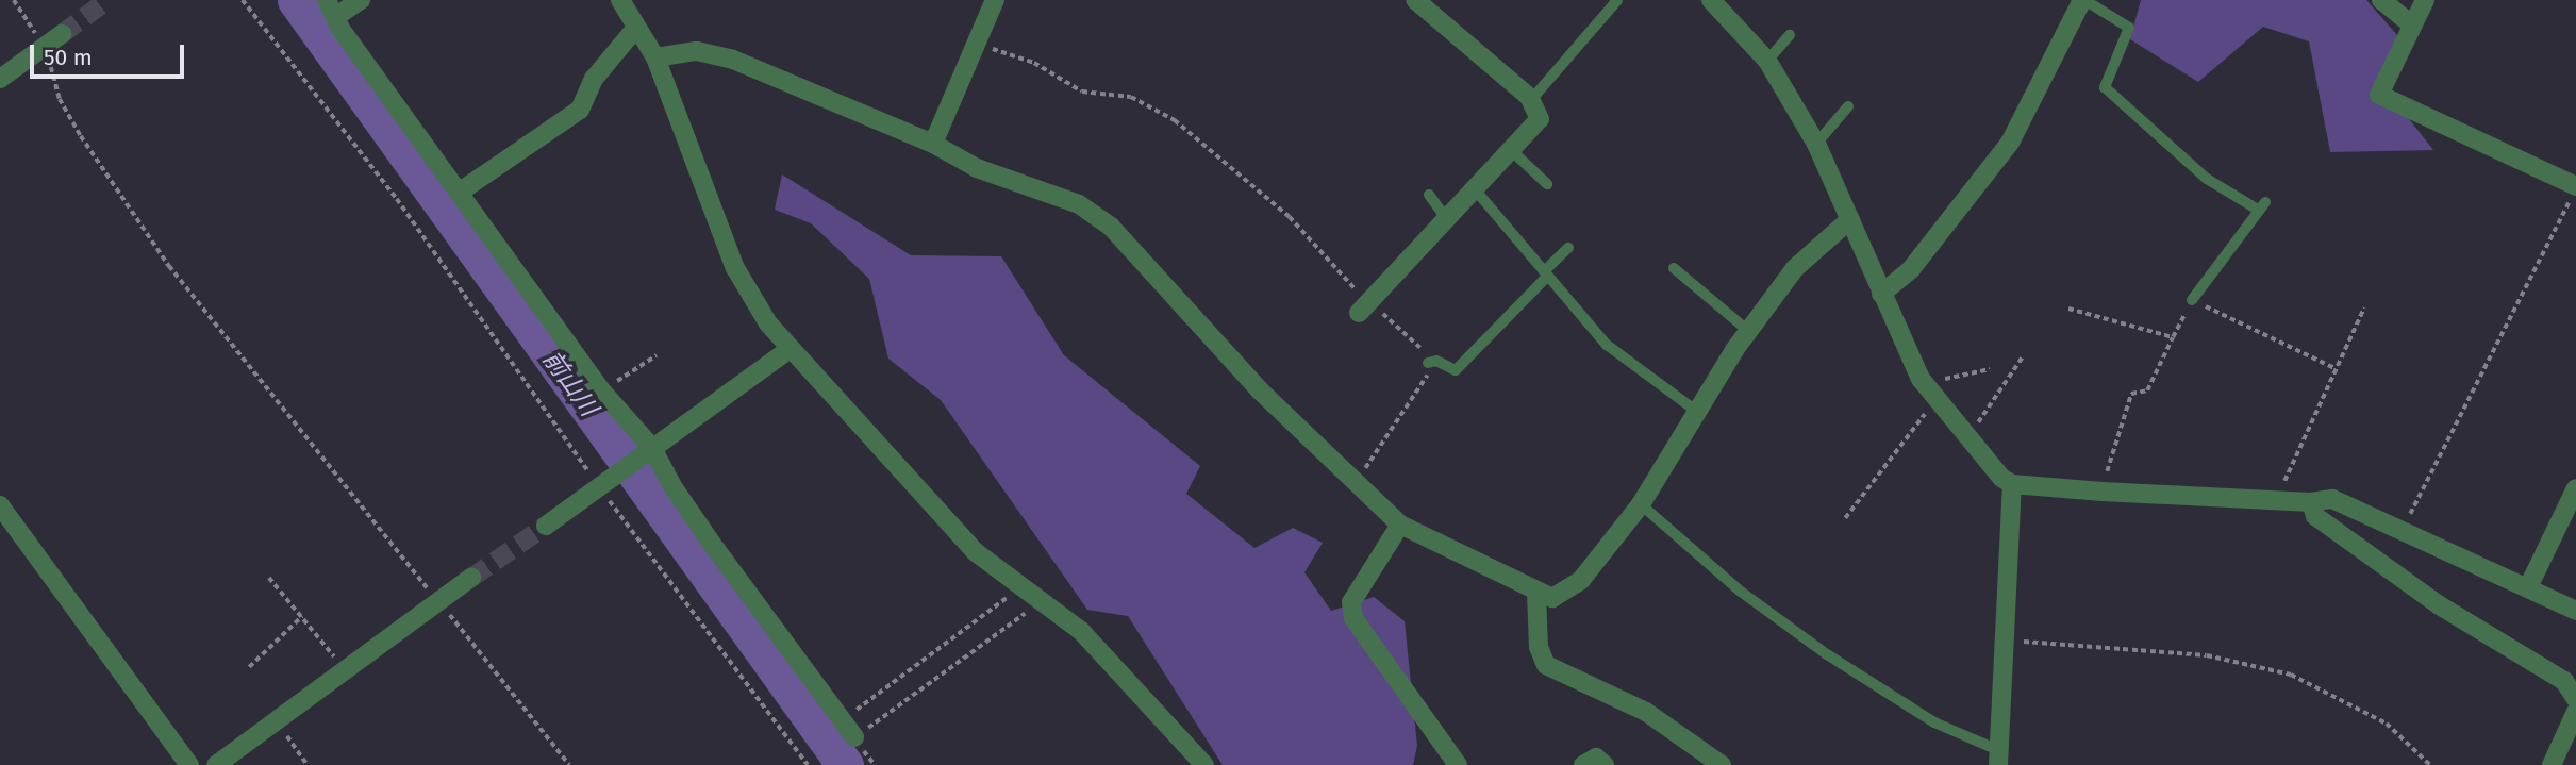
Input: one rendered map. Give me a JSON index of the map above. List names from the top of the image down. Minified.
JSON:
{"water":["前山川"],"scale_bar":"50 m"}
